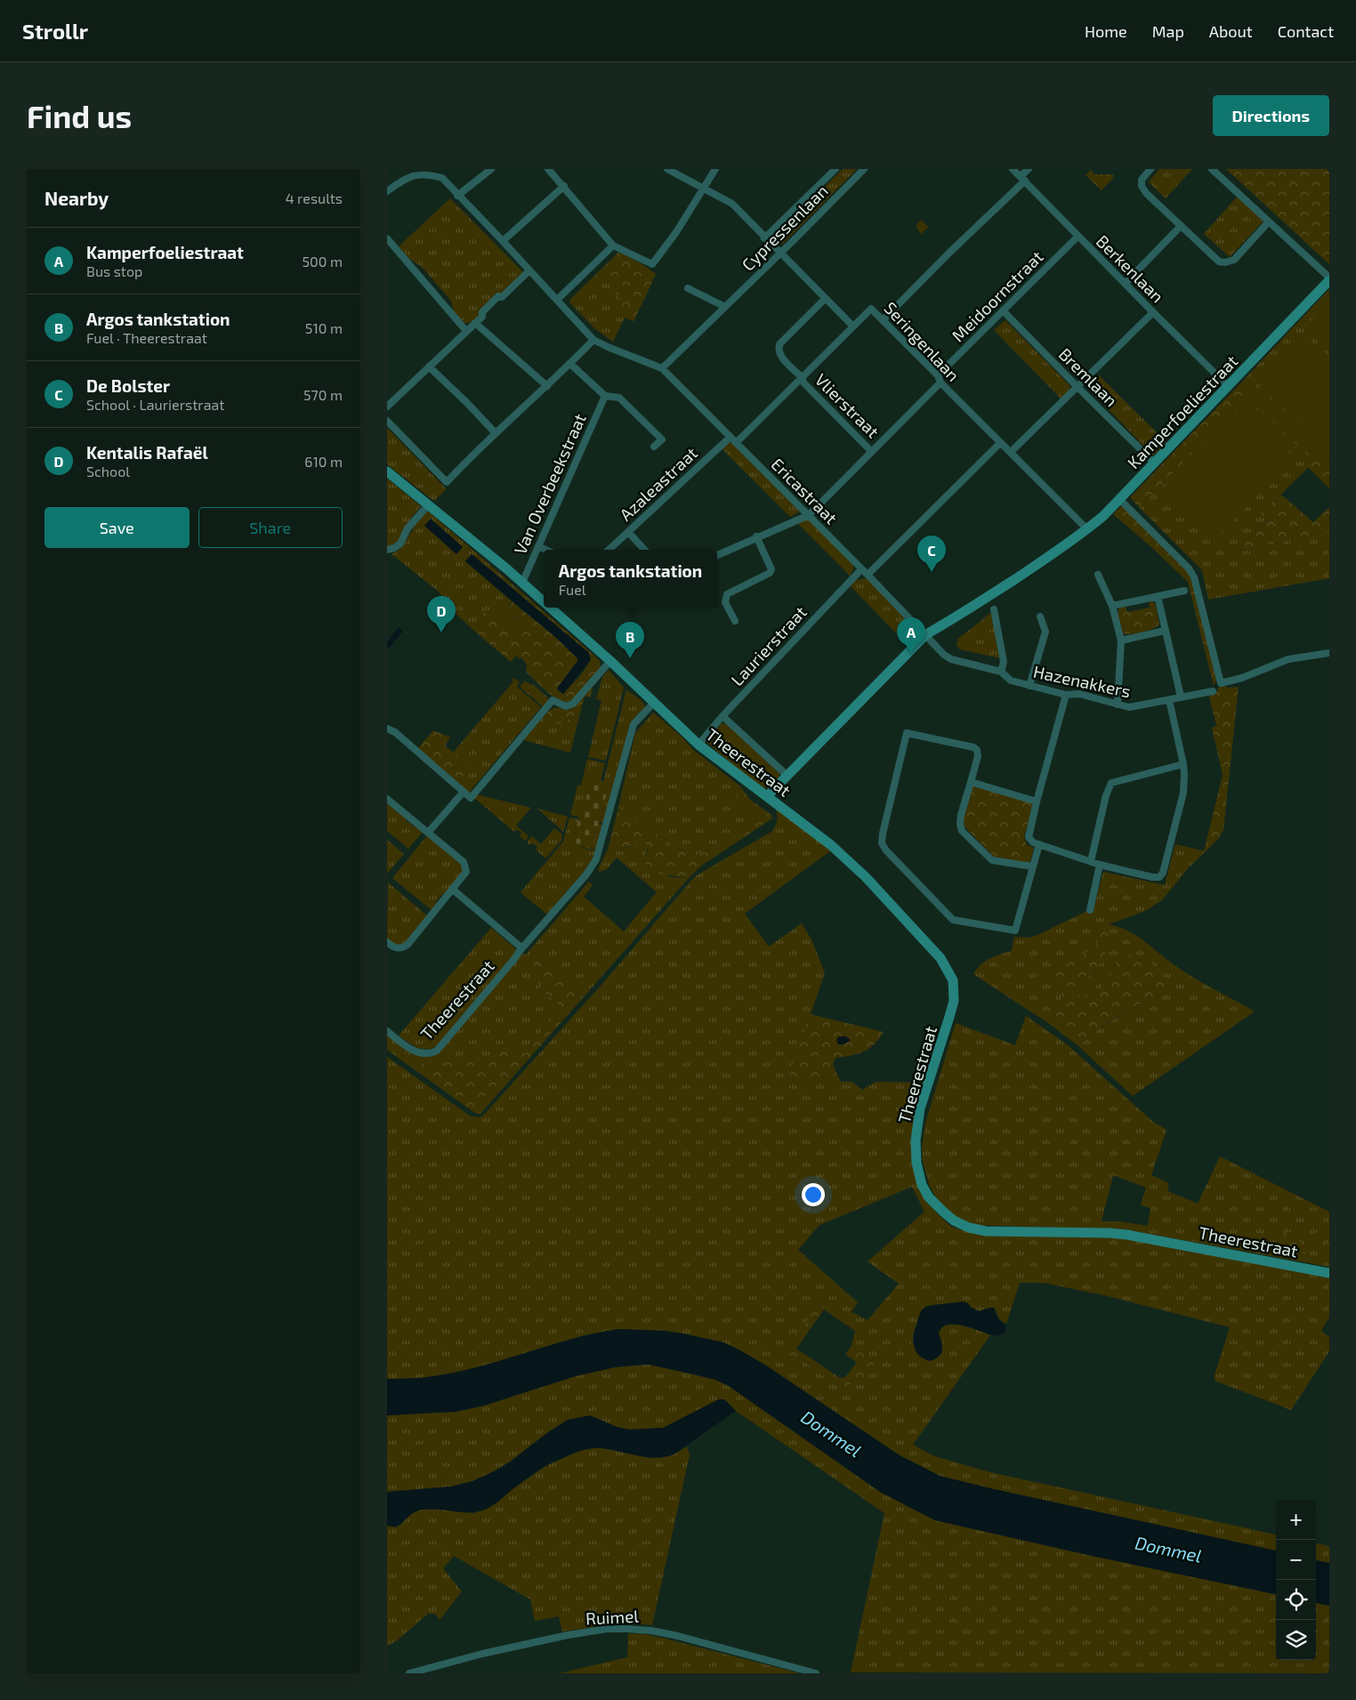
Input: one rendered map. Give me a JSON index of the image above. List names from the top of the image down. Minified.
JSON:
{"streets":{"main road":["Kamperfoeliestraat","Theerestraat"],"street":["Cypressenlaan","Berkenlaan","Meidoornstraat","Seringenlaan","Bremlaan","Vlierstraat","Van Overbeekstraat","Azaleastraat","Ericastraat","Laurierstraat","Hazenakkers","Ruimel"]},"crossings":[["Cypressenlaan","Ericastraat"],["Berkenlaan","Meidoornstraat"],["Berkenlaan","Kamperfoeliestraat"],["Meidoornstraat","Seringenlaan"],["Meidoornstraat","Bremlaan"],["Meidoornstraat","Vlierstraat"],["Meidoornstraat","Ericastraat"],["Seringenlaan","Kamperfoeliestraat"],["Bremlaan","Kamperfoeliestraat"],["Kamperfoeliestraat","Ericastraat"],["Kamperfoeliestraat","Hazenakkers"],["Kamperfoeliestraat","Theerestraat"],["Van Overbeekstraat","Theerestraat"],["Azaleastraat","Ericastraat"],["Ericastraat","Laurierstraat"],["Ericastraat","Hazenakkers"],["Laurierstraat","Theerestraat"]],"water":["Dommel"],"page":{"header":"Strollr","nav":["Home","Map","About","Contact"],"buttons":["Directions",["Save","Share"]],"title":"Find us","heading":["Nearby","4 results"],"list":[{"mark":"A","name":"Kamperfoeliestraat","note":"Bus stop","value":"500 m"},{"mark":"B","name":"Argos tankstation","note":"Fuel · Theerestraat","value":"510 m"},{"mark":"C","name":"De Bolster","note":"School · Laurierstraat","value":"570 m"},{"mark":"D","name":"Kentalis Rafaël","note":"School","value":"610 m"}],"pins":["C","D","A","B"],"popup":["Argos tankstation","Fuel"],"map_buttons":["+","−"]}}
